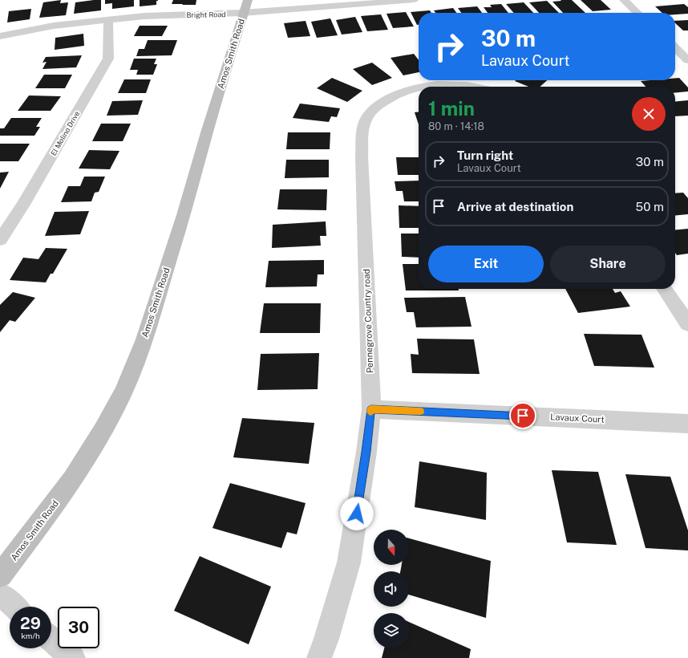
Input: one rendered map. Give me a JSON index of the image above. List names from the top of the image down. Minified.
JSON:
{"streets":{"street":["Bright Road","Amos Smith Road","El Molino Drive","Pennegrove Country road","Lavaux Court"]},"crossings":[["Bright Road","Amos Smith Road"],["Bright Road","El Molino Drive"],["Pennegrove Country road","Lavaux Court"]],"north":"bottom","page":{"turn":["30 m","Lavaux Court"],"heading":["1 min","80 m · 14:18"],"list":[{"name":"Turn right","note":"Lavaux Court","value":"30 m"},{"name":"Arrive at destination","value":"50 m"}],"buttons":["Exit","Share"],"speed":"29 km/h","limit":"30"}}
